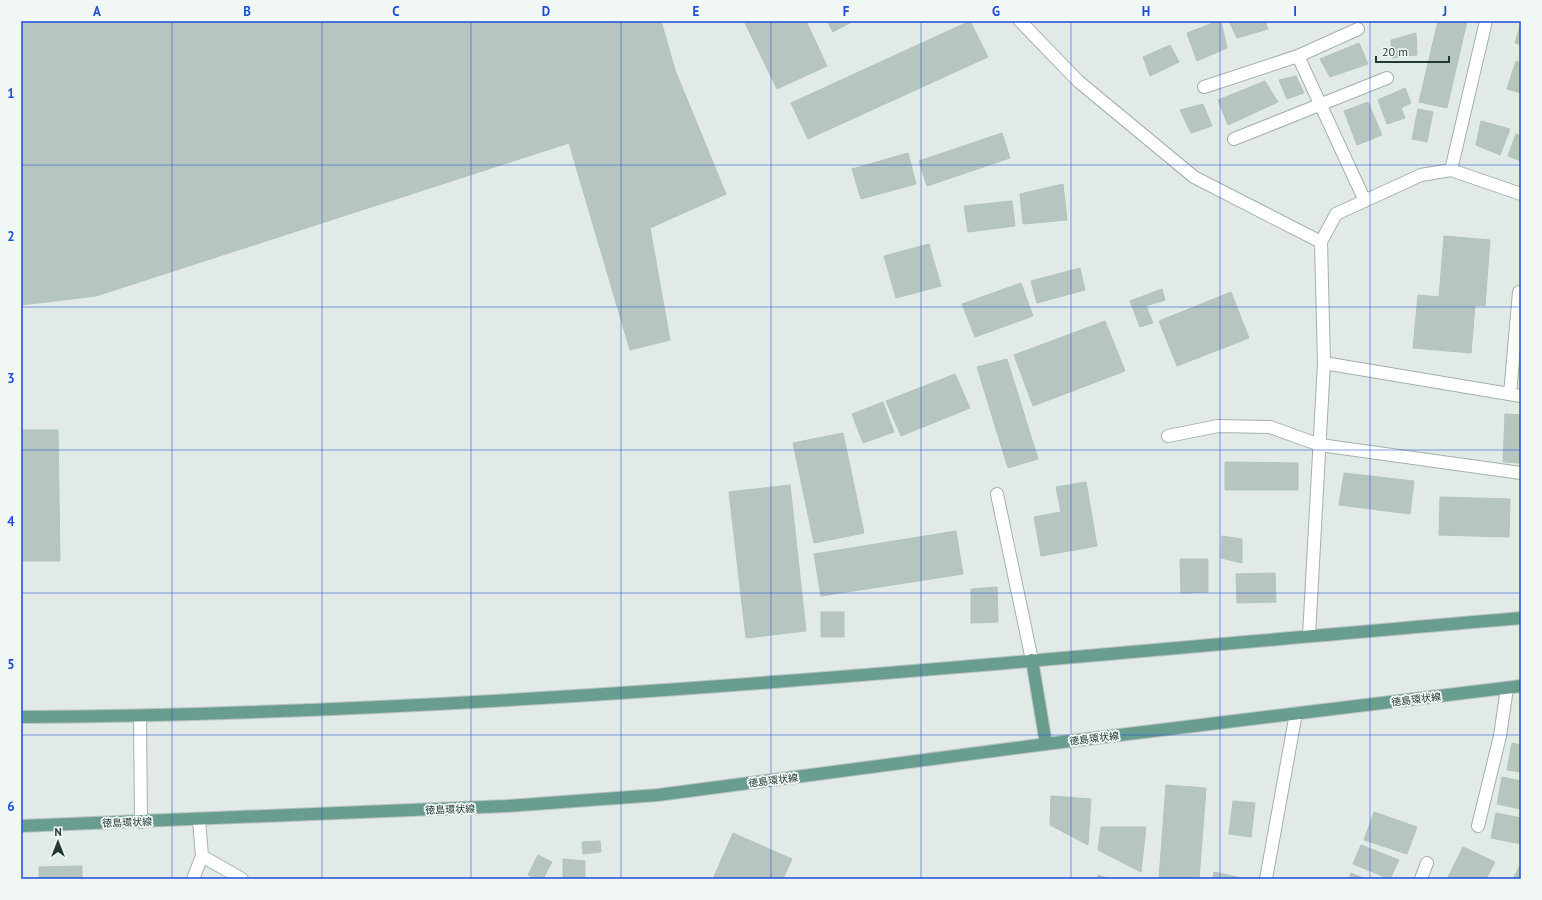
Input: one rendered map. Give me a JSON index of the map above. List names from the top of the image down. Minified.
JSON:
{"streets":{"main road":["徳島環状線"]},"scale_bar":"20 m","north":"top","grid":{"columns":["A","B","C","D","E","F","G","H","I","J"],"rows":["1","2","3","4","5","6"]}}
